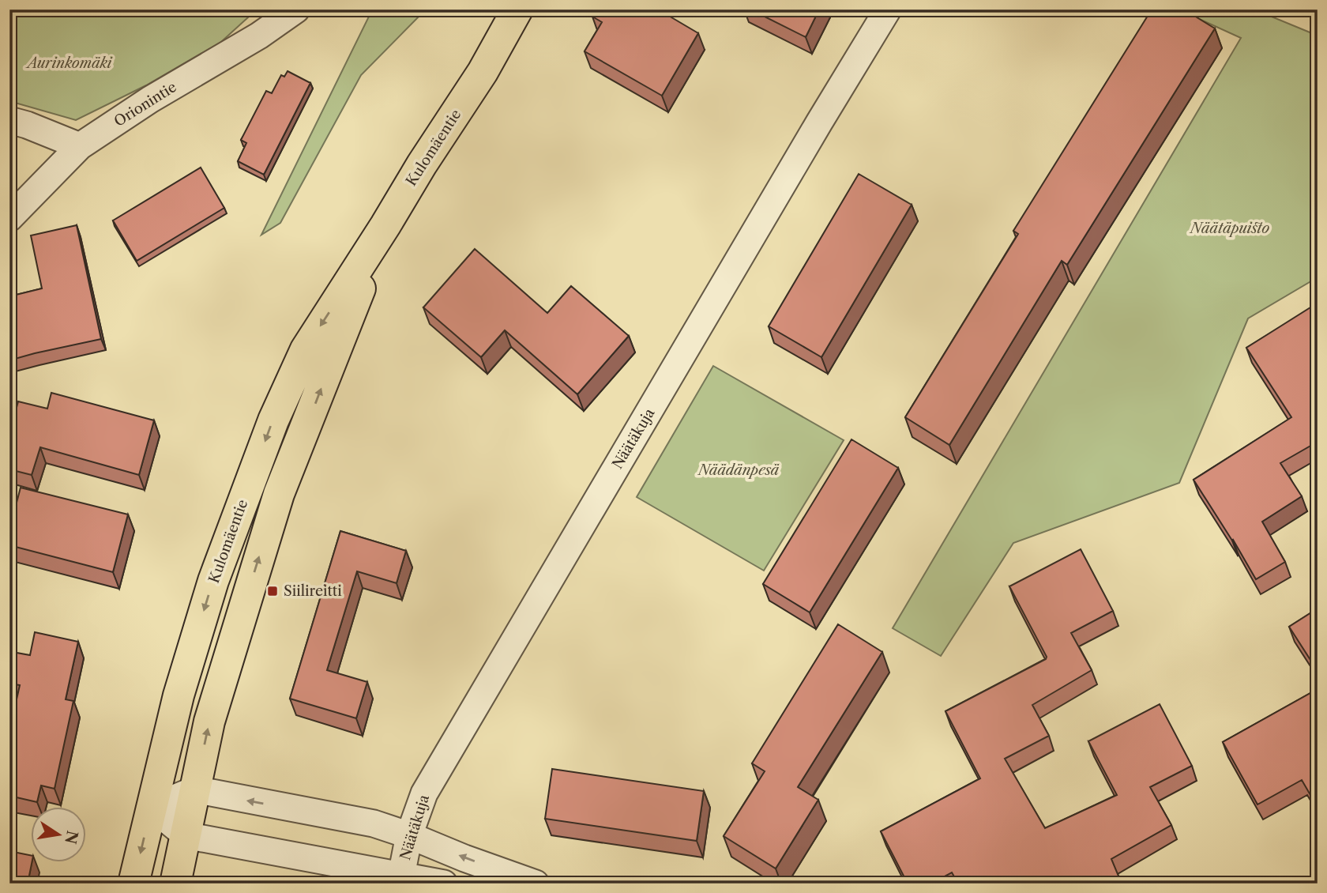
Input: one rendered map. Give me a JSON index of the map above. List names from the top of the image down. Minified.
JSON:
{"streets":{"main road":["Kulomäentie"],"street":["Orionintie","Näätäkuja"]},"parks":["Aurinkomäki","Näätäpuisto","Näädänpesä"],"places":{"transit":["Siilireitti"]},"north":"right"}
